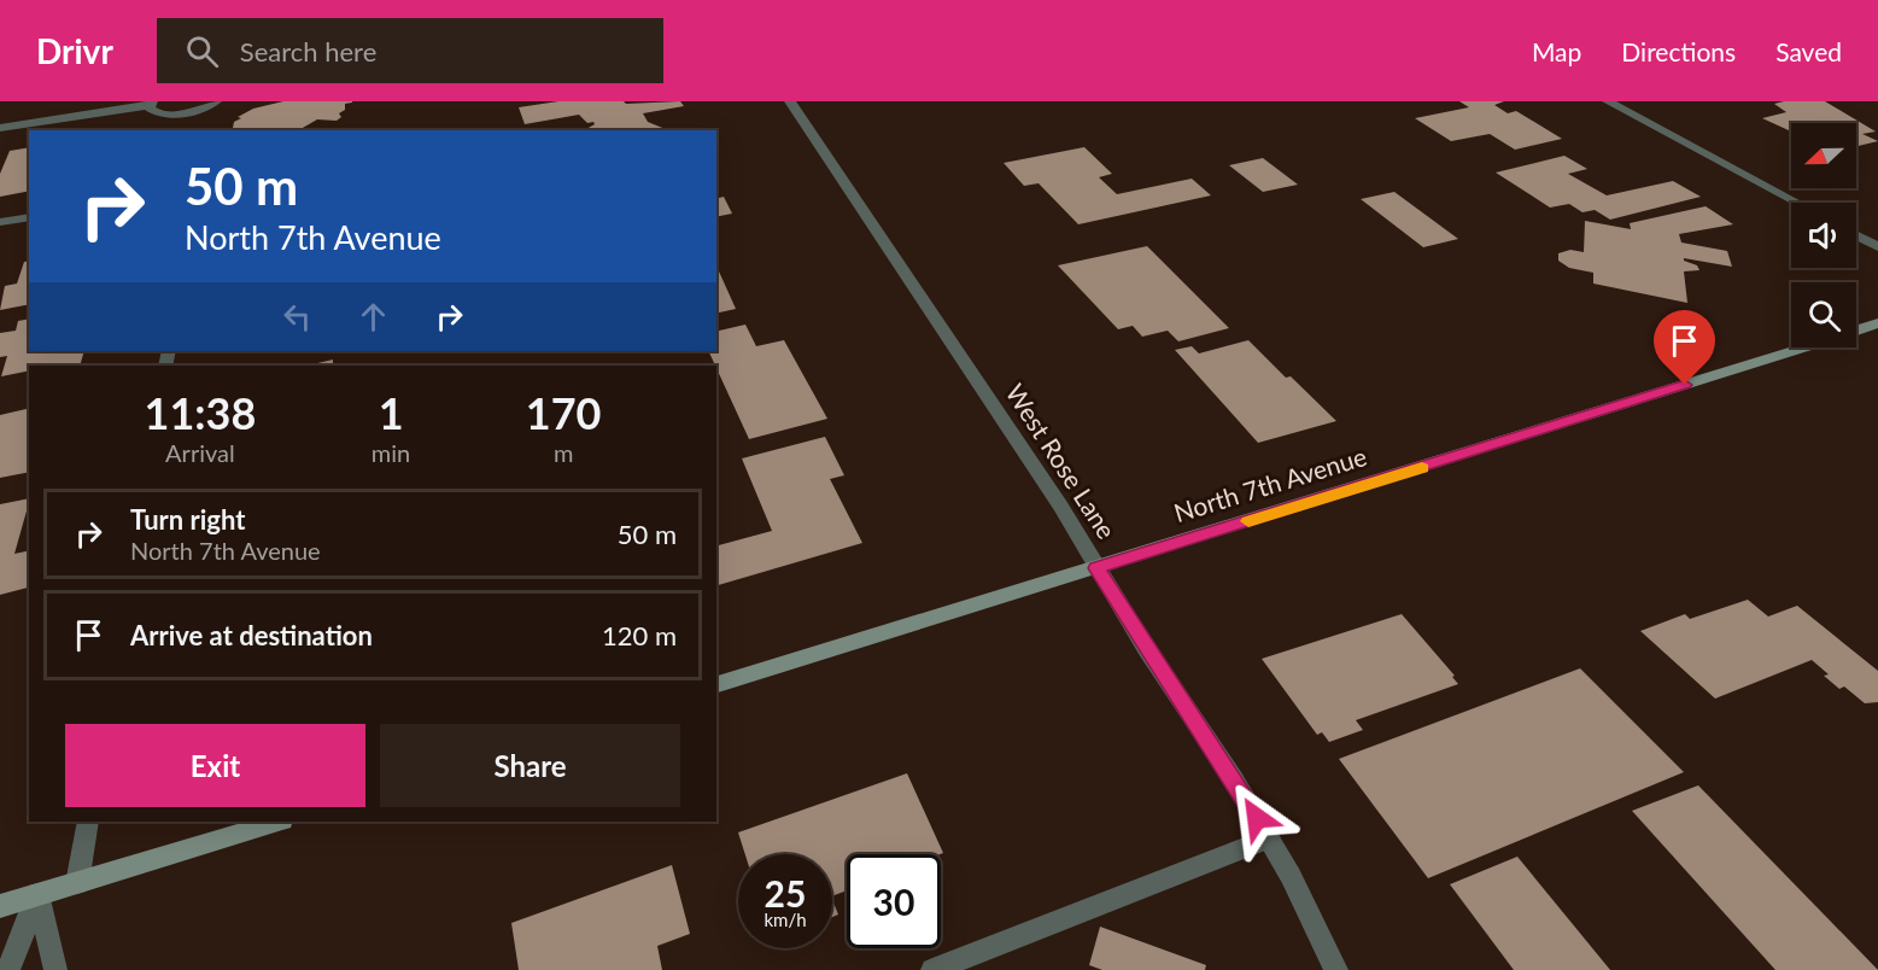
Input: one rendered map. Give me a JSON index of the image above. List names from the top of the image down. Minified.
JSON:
{"streets":{"main road":["North 7th Avenue"],"street":["West Rose Lane"]},"crossings":[["West Rose Lane","North 7th Avenue"]],"north":"left","page":{"header":"Drivr","search":"Search here","nav":["Map","Directions","Saved"],"turn":["50 m","North 7th Avenue"],"eta":["11:38","Arrival","1","min","170","m"],"list":[{"name":"Turn right","note":"North 7th Avenue","value":"50 m"},{"name":"Arrive at destination","value":"120 m"}],"buttons":["Exit","Share"],"speed":"25 km/h","limit":"30"}}
